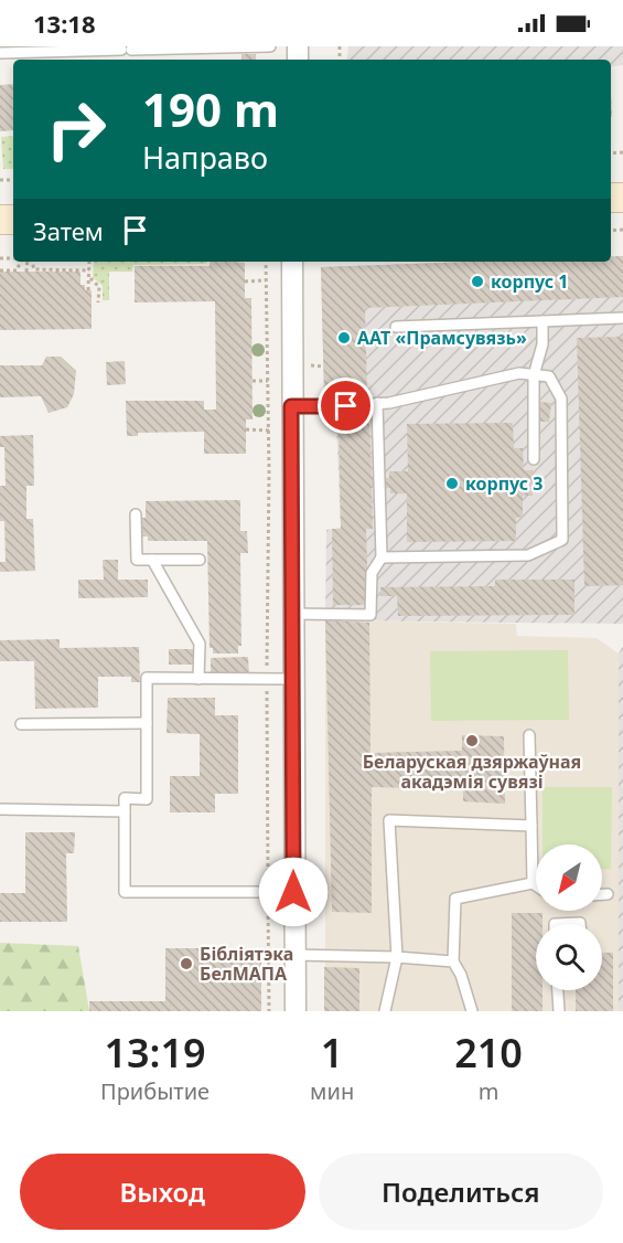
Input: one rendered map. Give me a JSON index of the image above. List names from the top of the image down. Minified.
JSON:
{"places":["корпус 1","ААТ «Прамсувязь»","корпус 3","Беларуская дзяржаўная акадэмія сувязі","Бібліятэка БелМАПА"],"north":"bottom left","page":{"status":"13:18","turn":["190 m","Направо"],"then":"Затем","eta":["13:19","Прибытие","1","мин","210","m"],"buttons":["Выход","Поделиться"]}}
